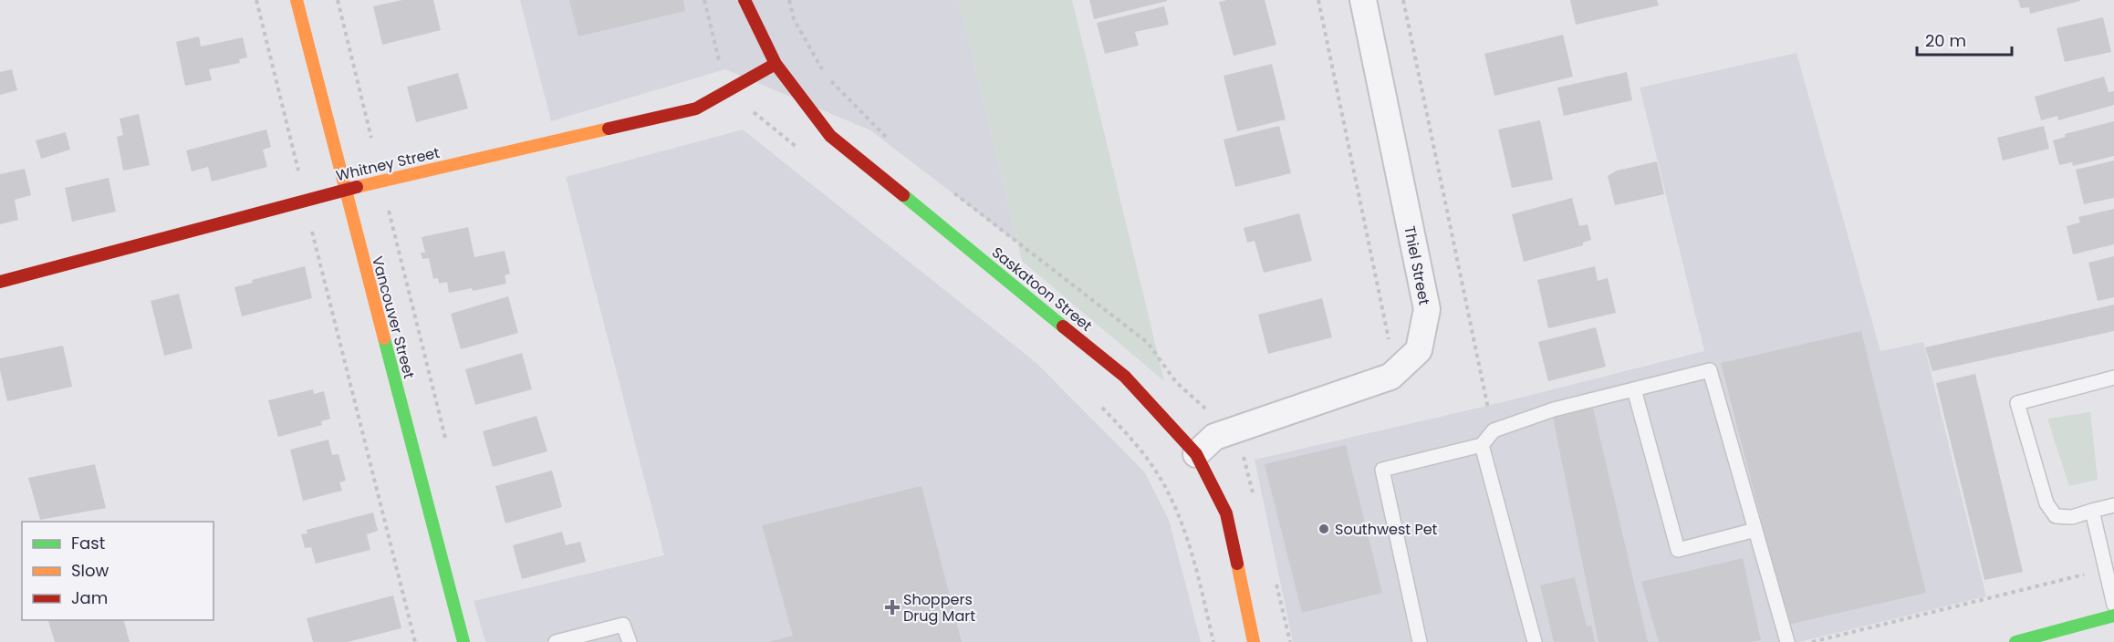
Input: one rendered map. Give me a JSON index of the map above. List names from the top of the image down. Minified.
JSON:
{"streets":{"street":["Whitney Street","Thiel Street","Saskatoon Street","Vancouver Street"]},"crossings":[["Whitney Street","Saskatoon Street"],["Whitney Street","Vancouver Street"],["Thiel Street","Saskatoon Street"]],"places":{"other":["Southwest Pet"],"health":["Shoppers Drug Mart"]},"legend":["Fast","Slow","Jam"],"scale_bar":"20 m"}
